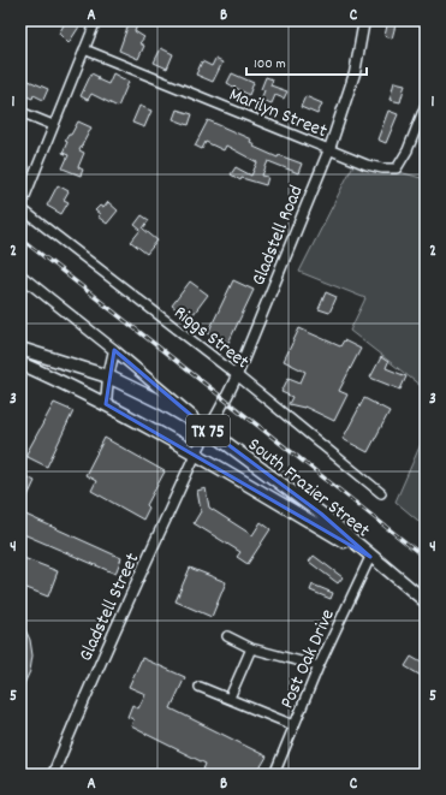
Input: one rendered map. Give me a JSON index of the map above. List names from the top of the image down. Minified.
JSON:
{"streets":{"main road":["TX 75","South Frazier Street"],"street":["Marilyn Street","Gladstell Road","Riggs Street","Gladstell Street","Post Oak Drive"]},"crossings":[["Marilyn Street","Gladstell Road"],["Gladstell Road","Riggs Street"],["Gladstell Road","South Frazier Street"],["Gladstell Road","Gladstell Street"],["South Frazier Street","Gladstell Street"],["South Frazier Street","Post Oak Drive"]],"scale_bar":"100 m","grid":{"columns":["A","B","C"],"rows":["1","2","3","4","5"]}}
